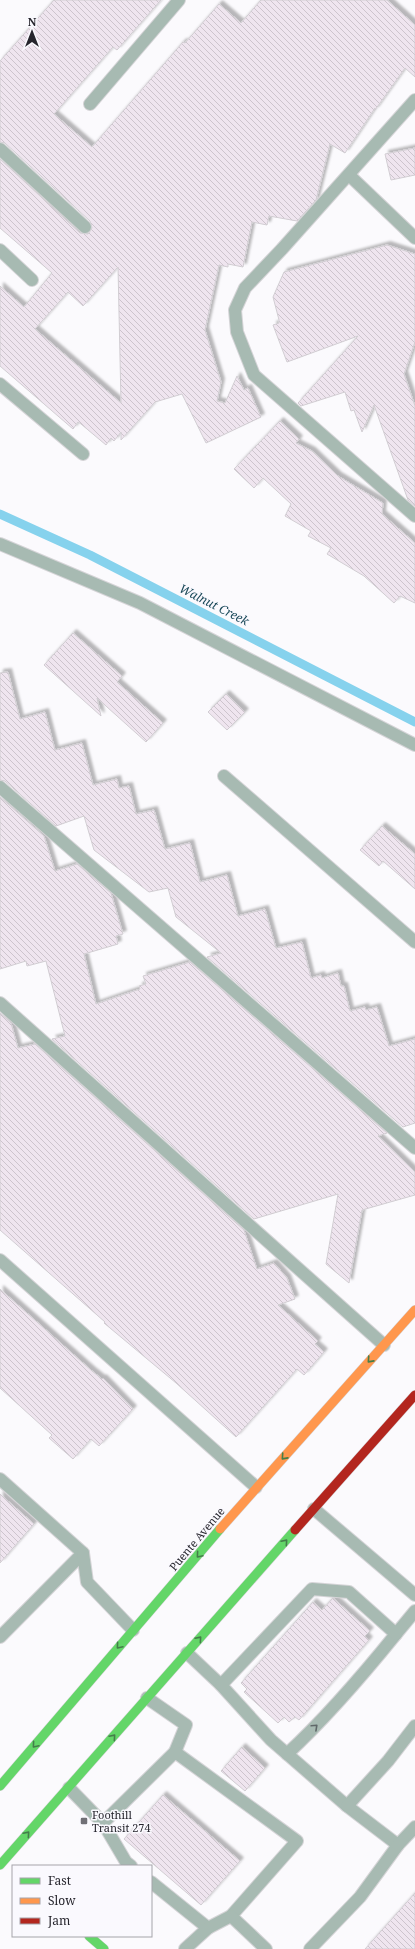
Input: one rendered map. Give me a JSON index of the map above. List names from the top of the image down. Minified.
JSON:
{"streets":{"main road":["Puente Avenue"]},"water":["Walnut Creek"],"places":{"transit":["Foothill Transit 274"]},"legend":["Fast","Slow","Jam"],"north":"top"}
